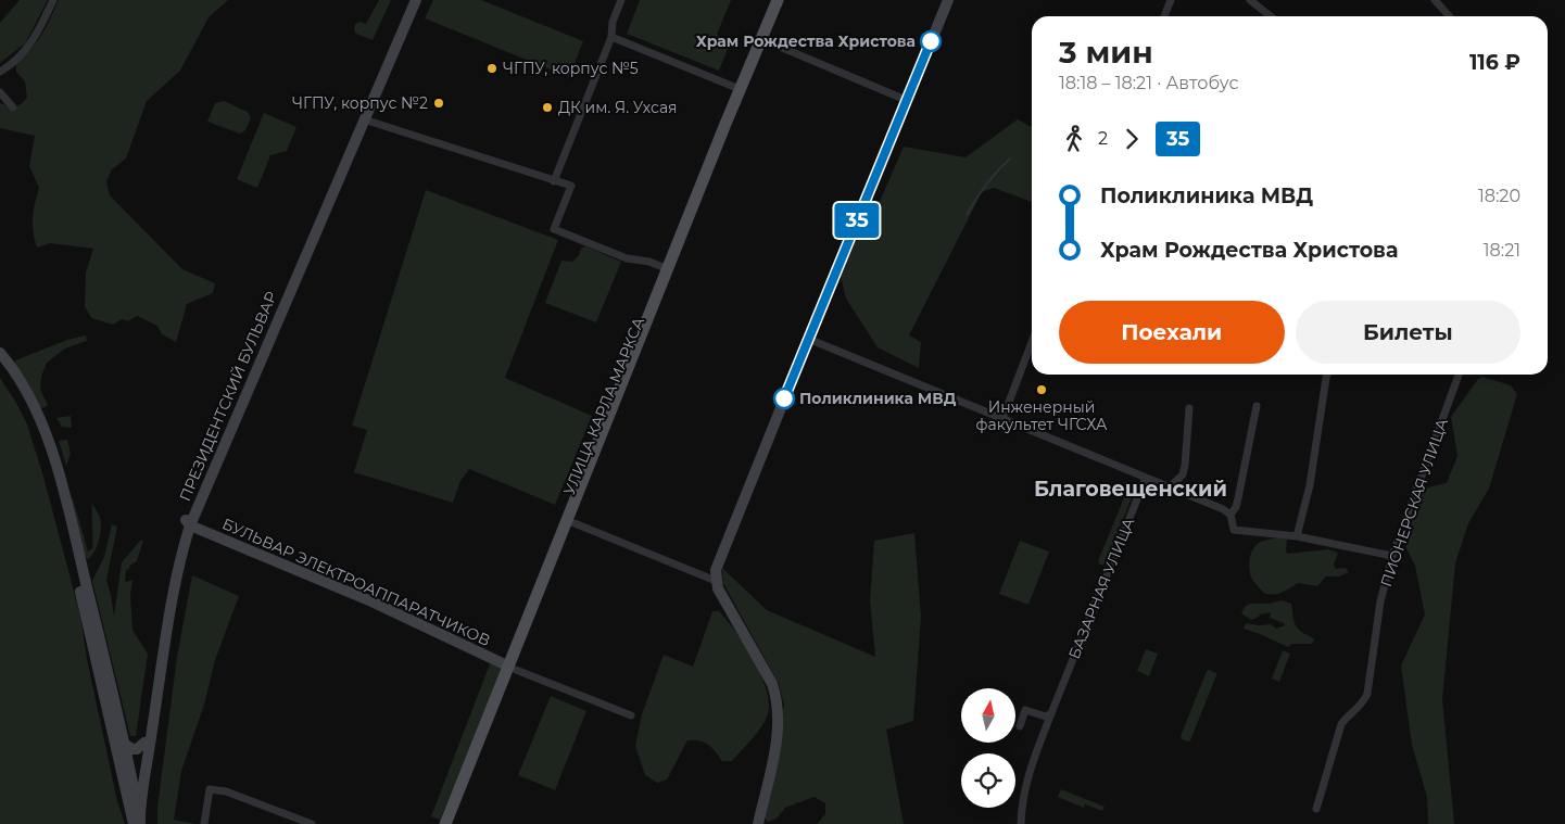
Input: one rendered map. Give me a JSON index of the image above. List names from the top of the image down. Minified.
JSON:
{"streets":{"main road":["ПРЕЗИДЕНТСКИЙ БУЛЬВАР","УЛИЦА КАРЛА МАРКСА","БУЛЬВАР ЭЛЕКТРОАППАРАТЧИКОВ"],"street":["ПИОНЕРСКАЯ УЛИЦА","БАЗАРНАЯ УЛИЦА"]},"crossings":[["ПРЕЗИДЕНТСКИЙ БУЛЬВАР","БУЛЬВАР ЭЛЕКТРОАППАРАТЧИКОВ"],["УЛИЦА КАРЛА МАРКСА","БУЛЬВАР ЭЛЕКТРОАППАРАТЧИКОВ"]],"districts":["Благовещенский"],"places":["Храм Рождества Христова","ЧГПУ, корпус №5","ЧГПУ, корпус №2","ДК им. Я. Ухсая","Инженерный факультет ЧГСХА","Поликлиника МВД"],"lines":["bus line 35"],"north":"top","page":{"on_map":"35","heading":["3 мин","18:18 – 18:21 · Автобус","116 ₽"],"legs":["2","35"],"list":[{"name":"Поликлиника МВД","value":"18:20"},{"name":"Храм Рождества Христова","value":"18:21"}],"buttons":["Поехали","Билеты"]}}
